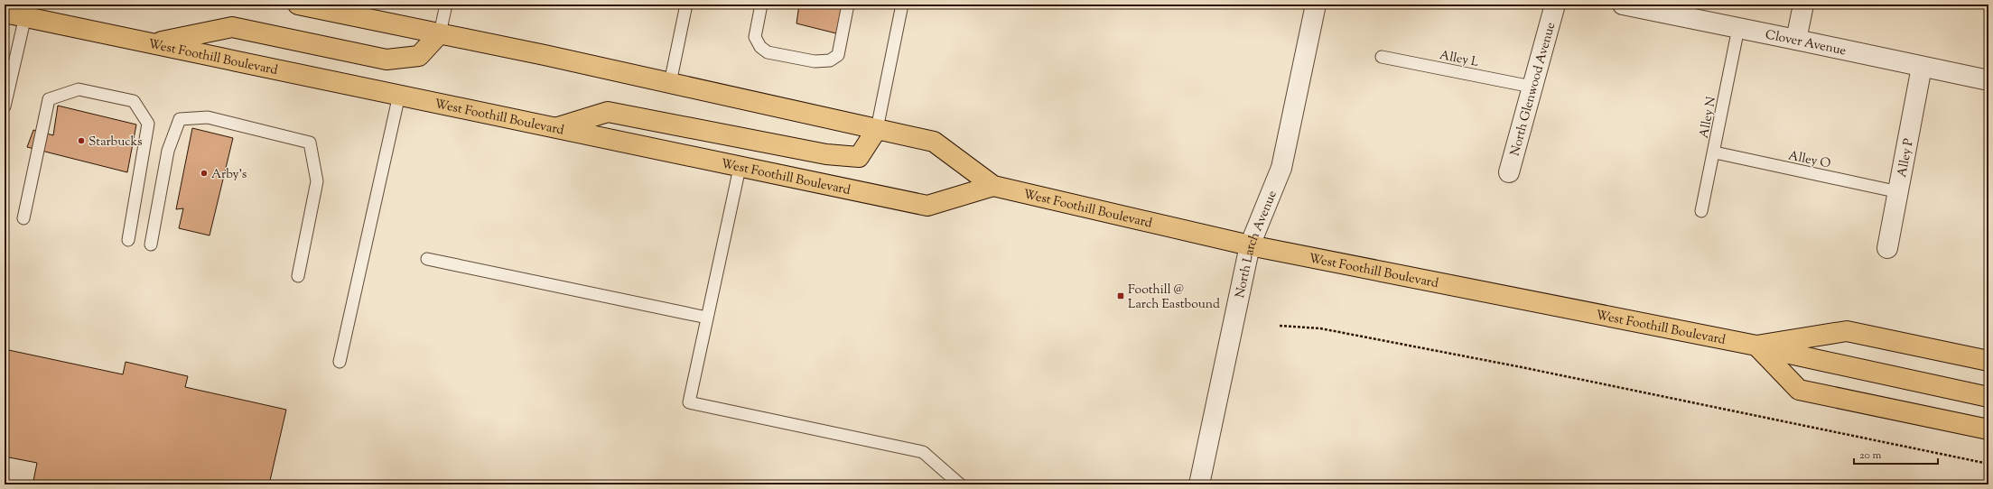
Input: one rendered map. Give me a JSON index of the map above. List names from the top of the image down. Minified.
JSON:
{"streets":{"main road":["West Foothill Boulevard"],"street":["Clover Avenue","North Glenwood Avenue","Alley P","North Larch Avenue"],"lane":["Alley L","Alley N","Alley O"]},"crossings":[["Clover Avenue","Alley N"],["Clover Avenue","Alley P"],["West Foothill Boulevard","North Larch Avenue"],["Alley L","North Glenwood Avenue"],["Alley N","Alley O"],["Alley P","Alley O"]],"places":{"other":["Starbucks","Arby's"],"transit":["Foothill @ Larch Eastbound"]},"scale_bar":"20 m"}
